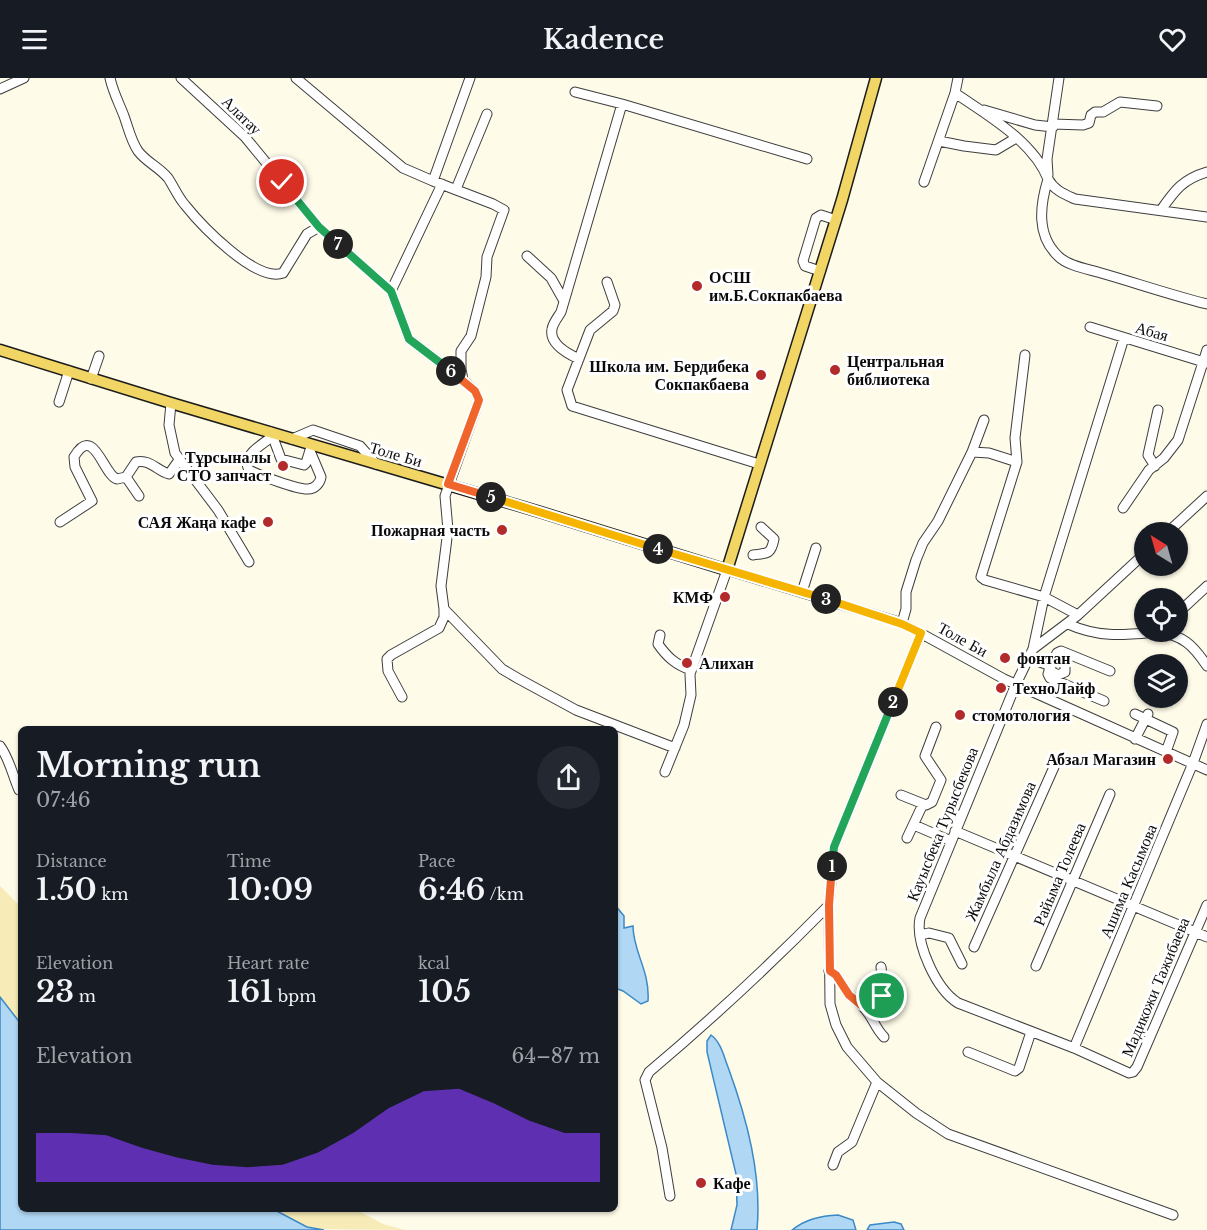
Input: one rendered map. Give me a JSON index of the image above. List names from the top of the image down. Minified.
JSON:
{"streets":{"main road":["Толе Би"],"street":["Алатау","Абая","Кауысбека Турысбекова","Жамбыла Абдазимова","Райыма Толеева","Ашима Касымова","Мадикожи Тажибаева"]},"crossings":[["Алатау","Толе Би"],["Толе Би","Кауысбека Турысбекова"],["Толе Би","Ашима Касымова"],["Кауысбека Турысбекова","Ашима Касымова"],["Кауысбека Турысбекова","Мадикожи Тажибаева"]],"places":["ОСШ им.Б.Сокпакбаева","Центральная библиотека","Школа им. Бердибека Сокпакбаева","Тұрсыналы СТО запчаст","САЯ Жаңа кафе","Пожарная часть","КМФ","фонтан","Алихан","ТехноЛайф","стомотология","Абзал Магазин","Кафе"],"north":"top left","page":{"header":"Kadence","pins":["7","6","5","4","3","2","1"],"heading":["Morning run","07:46"],"stats":[["Distance","1.50 km"],["Time","10:09"],["Pace","6:46 /km"],["Elevation","23 m"],["Heart rate","161 bpm"],["kcal","105"]],"chart":["Elevation","64–87 m"]}}
